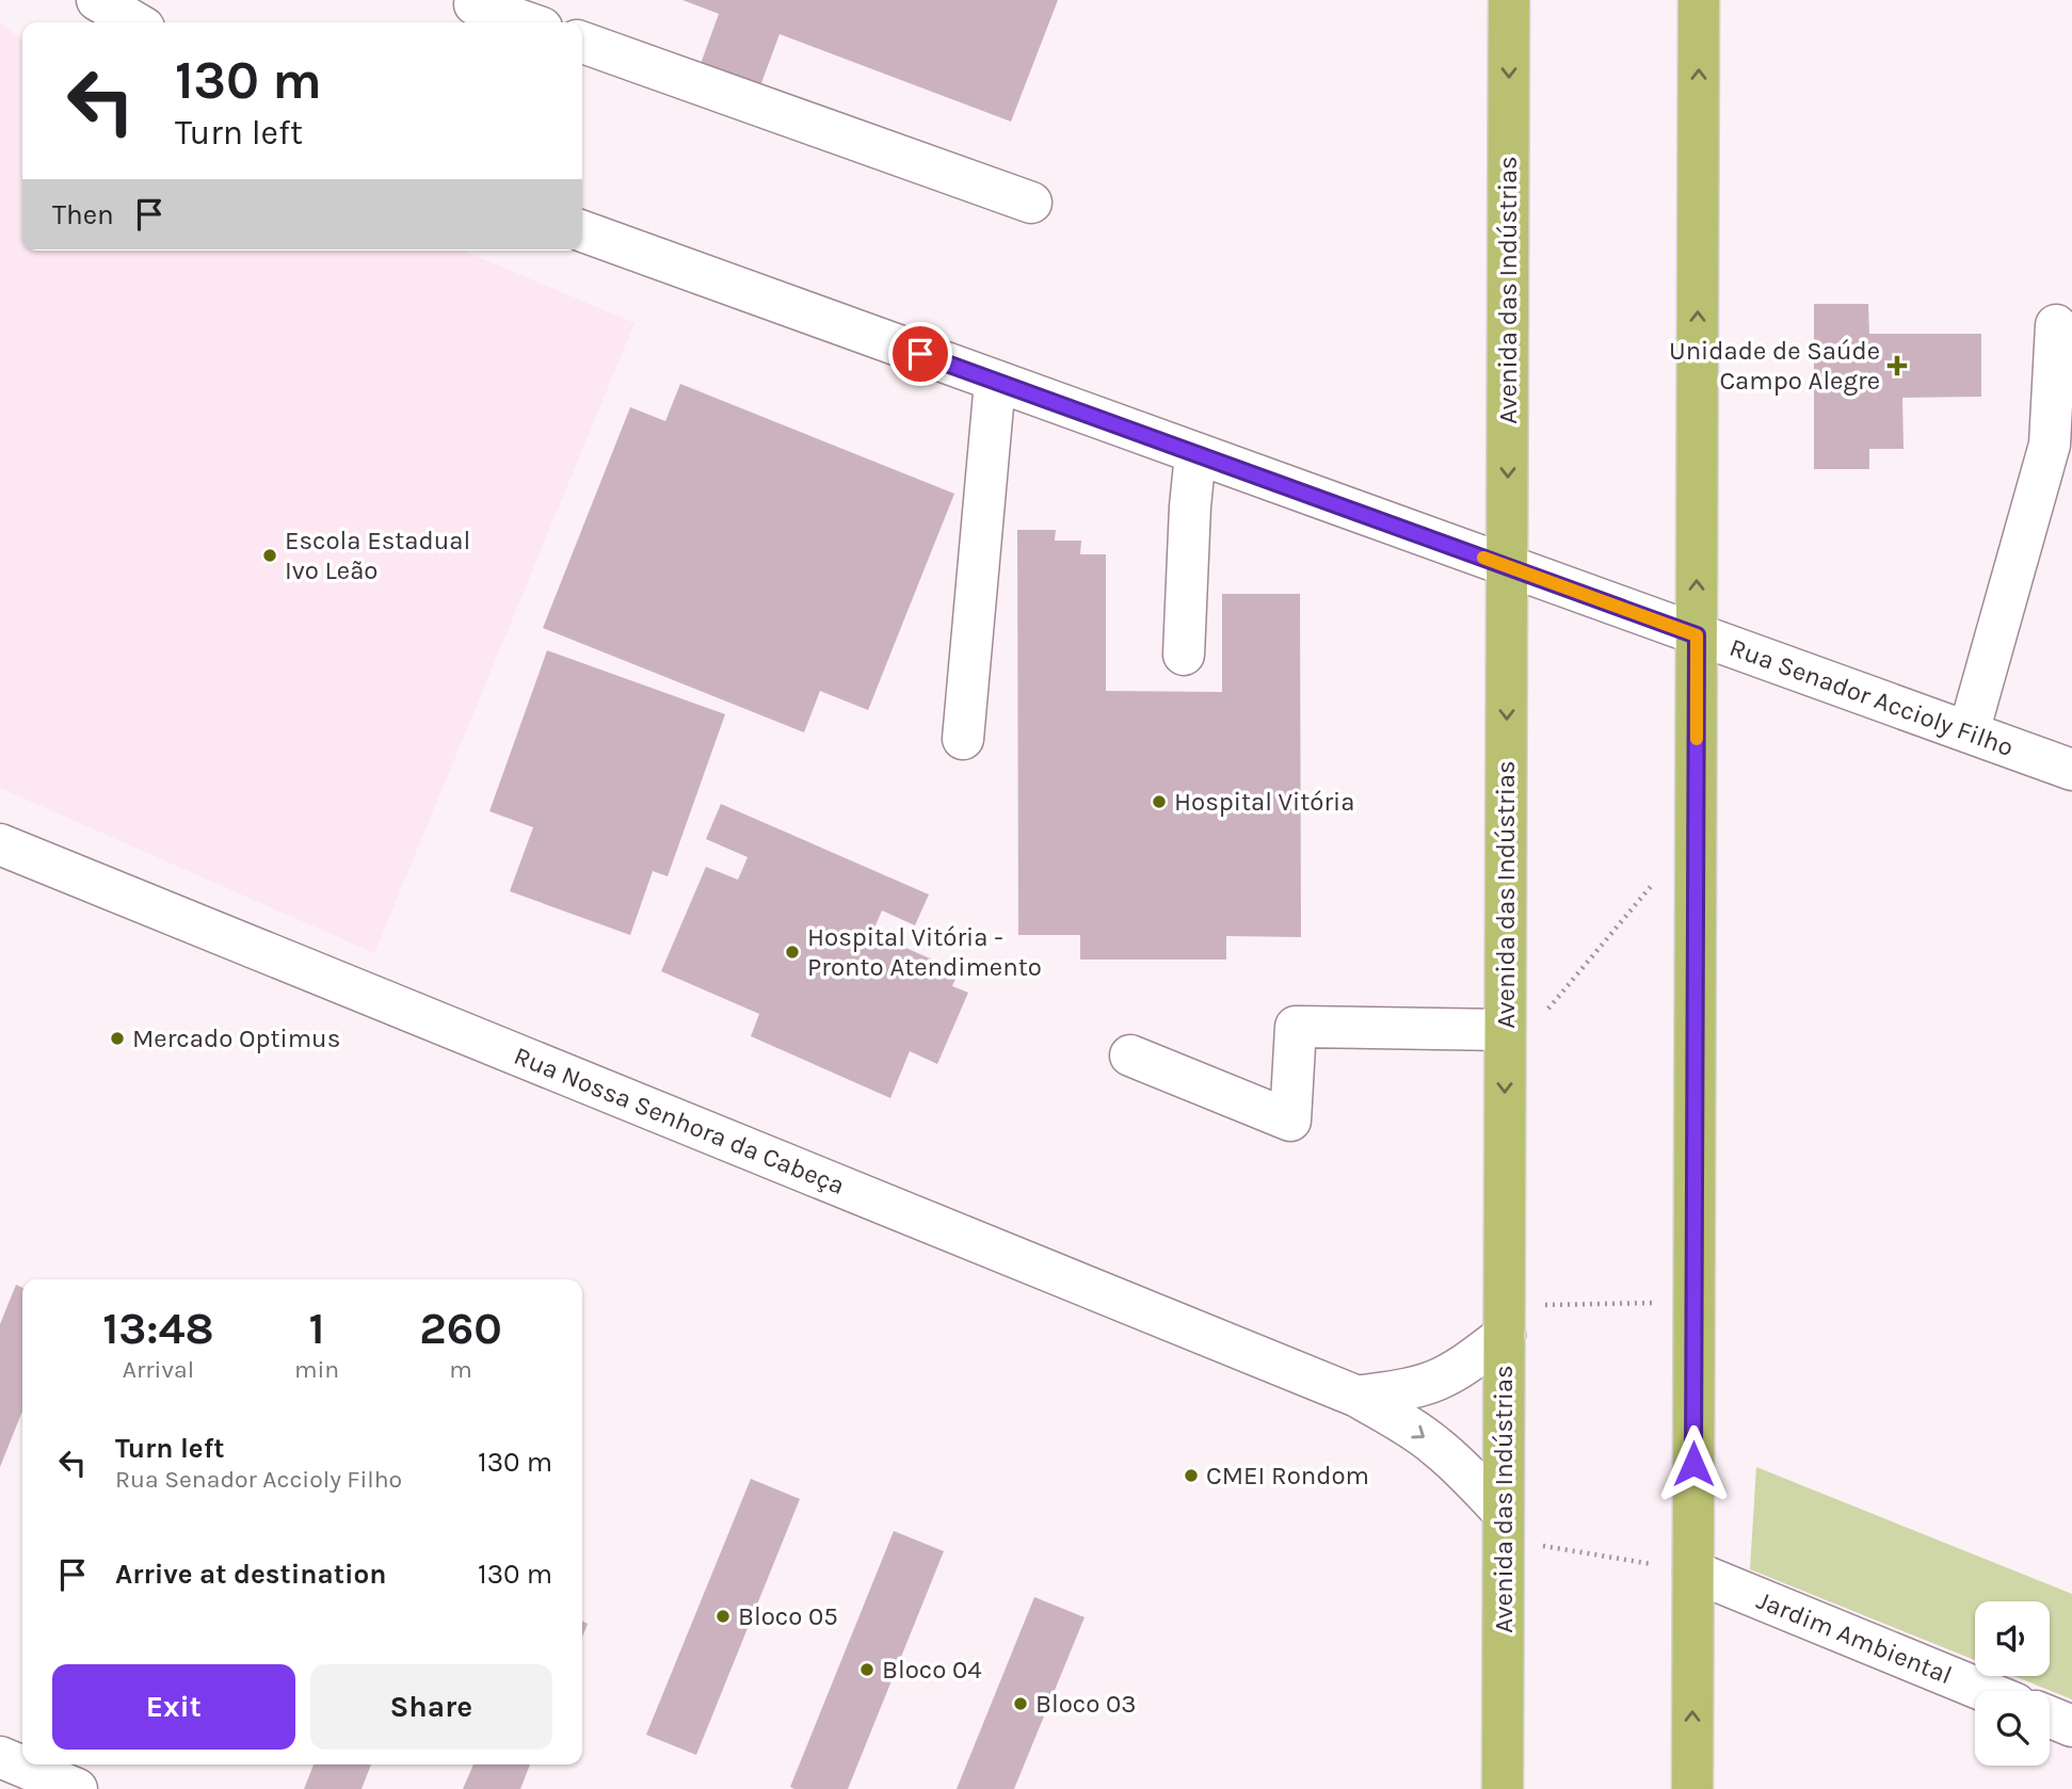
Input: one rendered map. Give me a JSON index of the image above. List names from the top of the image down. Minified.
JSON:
{"streets":{"main road":["Avenida das Indústrias"],"street":["Rua Senador Accioly Filho","Rua Nossa Senhora da Cabeça","Jardim Ambiental"]},"crossings":[["Avenida das Indústrias","Rua Senador Accioly Filho"],["Avenida das Indústrias","Rua Nossa Senhora da Cabeça"]],"places":{"health":["Unidade de Saúde Campo Alegre"],"other":["Escola Estadual Ivo Leão","Hospital Vitória","Hospital Vitória - Pronto Atendimento","Mercado Optimus","CMEI Rondom","Bloco 05","Bloco 04","Bloco 03"]},"page":{"turn":["130 m","Turn left"],"then":"Then","eta":["13:48","Arrival","1","min","260","m"],"list":[{"name":"Turn left","note":"Rua Senador Accioly Filho","value":"130 m"},{"name":"Arrive at destination","value":"130 m"}],"buttons":["Exit","Share"]}}
